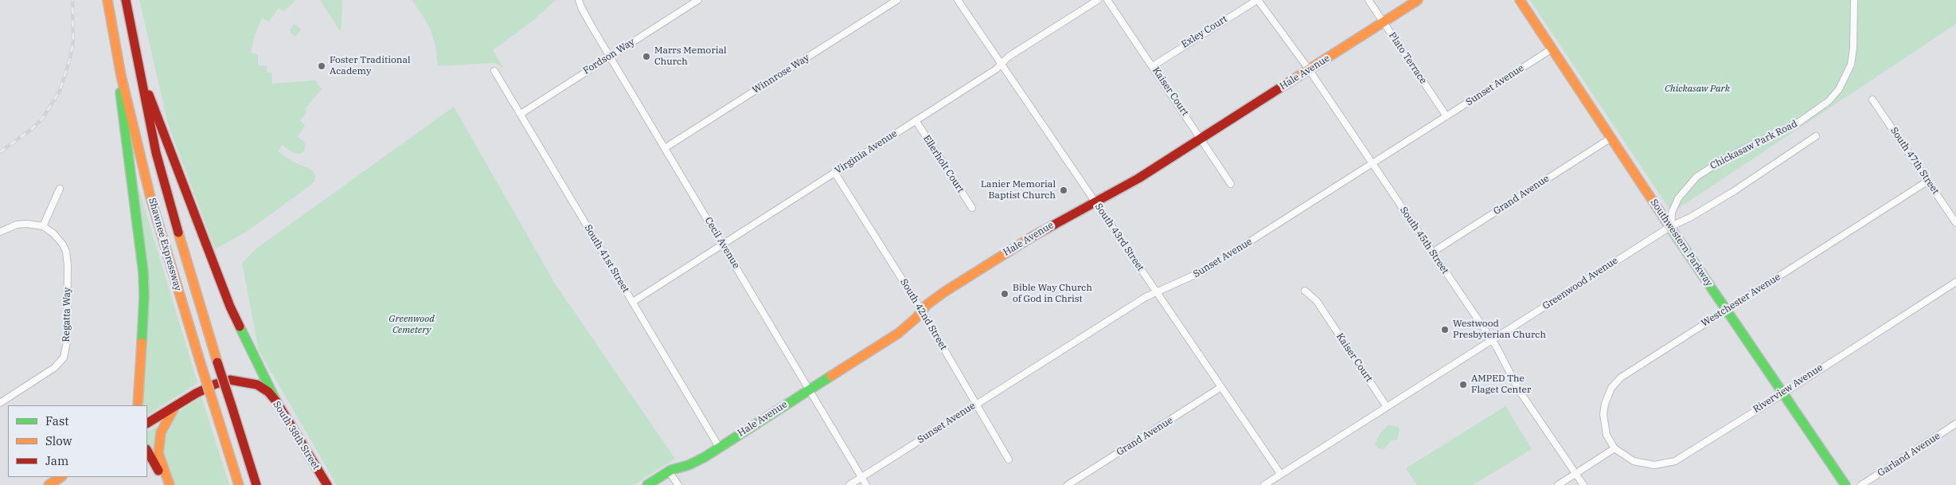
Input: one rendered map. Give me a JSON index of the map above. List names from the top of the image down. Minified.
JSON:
{"streets":{"main road":["Hale Avenue","Southwestern Parkway","Shawnee Expressway","South 38th Street"],"street":["Exley Court","Fordson Way","Plato Terrace","Winnrose Way","Sunset Avenue","Kaiser Court","Chickasaw Park Road","Virginia Avenue","South 47th Street","Ellerholt Court","Grand Avenue","South 43rd Street","South 45th Street","Cecil Avenue","South 41st Street","Greenwood Avenue","Westchester Avenue","Regatta Way","South 42nd Street","Riverview Avenue","Garland Avenue"]},"crossings":[["Exley Court","Kaiser Court"],["Exley Court","South 45th Street"],["Fordson Way","Cecil Avenue"],["Fordson Way","South 41st Street"],["Plato Terrace","Hale Avenue"],["Plato Terrace","Sunset Avenue"],["Hale Avenue","Kaiser Court"],["Hale Avenue","South 43rd Street"],["Hale Avenue","South 45th Street"],["Hale Avenue","Cecil Avenue"],["Hale Avenue","South 41st Street"],["Hale Avenue","South 42nd Street"],["Winnrose Way","Cecil Avenue"],["Sunset Avenue","South 43rd Street"],["Sunset Avenue","South 45th Street"],["Sunset Avenue","Cecil Avenue"],["Sunset Avenue","Southwestern Parkway"],["Sunset Avenue","South 42nd Street"],["Kaiser Court","Greenwood Avenue"],["Chickasaw Park Road","Southwestern Parkway"],["Chickasaw Park Road","Greenwood Avenue"],["Virginia Avenue","Ellerholt Court"],["Virginia Avenue","South 43rd Street"],["Virginia Avenue","Cecil Avenue"],["Virginia Avenue","South 41st Street"],["Virginia Avenue","South 42nd Street"],["South 47th Street","Westchester Avenue"],["Grand Avenue","South 43rd Street"],["Grand Avenue","South 45th Street"],["Grand Avenue","Southwestern Parkway"],["South 43rd Street","Greenwood Avenue"],["South 45th Street","Greenwood Avenue"],["Southwestern Parkway","Greenwood Avenue"],["Southwestern Parkway","Westchester Avenue"],["Southwestern Parkway","Riverview Avenue"],["Westchester Avenue","Riverview Avenue"]],"parks":["Chickasaw Park","Greenwood Cemetery"],"places":["Marrs Memorial Church","Foster Traditional Academy","Lanier Memorial Baptist Church","Bible Way Church of God in Christ","Westwood Presbyterian Church","AMPED The Flaget Center"],"legend":["Fast","Slow","Jam"]}
